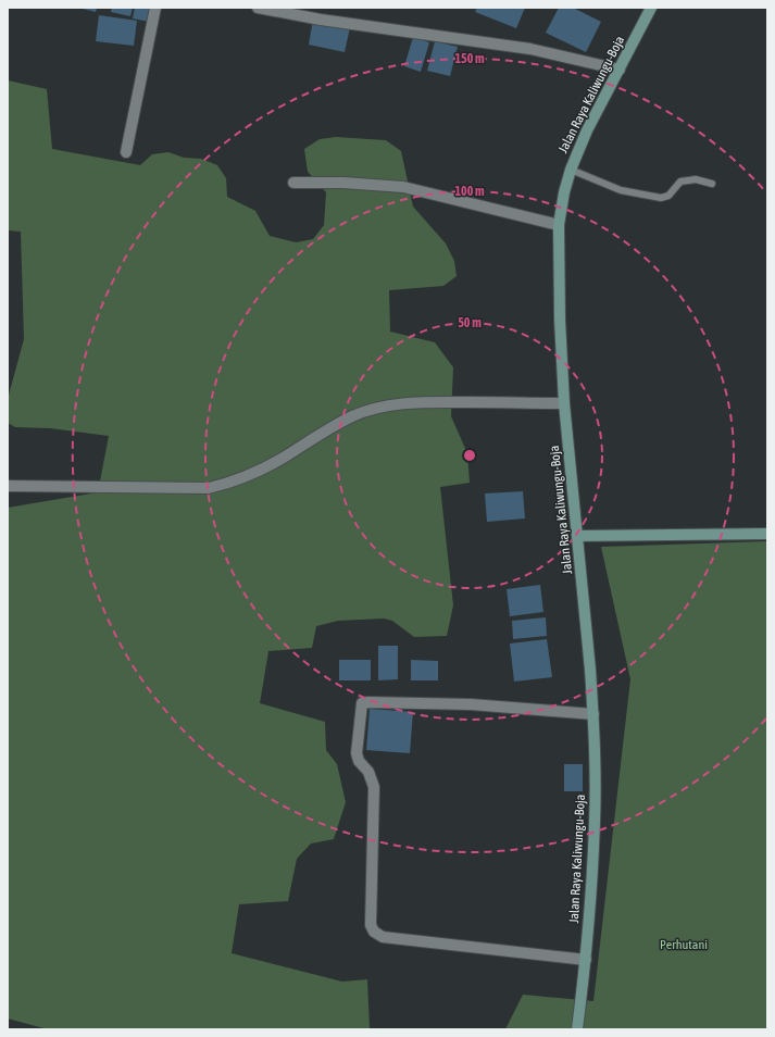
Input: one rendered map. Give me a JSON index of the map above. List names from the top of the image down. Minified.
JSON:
{"streets":{"main road":["Jalan Raya Kaliwungu-Boja"]},"parks":["Perhutani"],"rings":["150 m","100 m","50 m"]}
